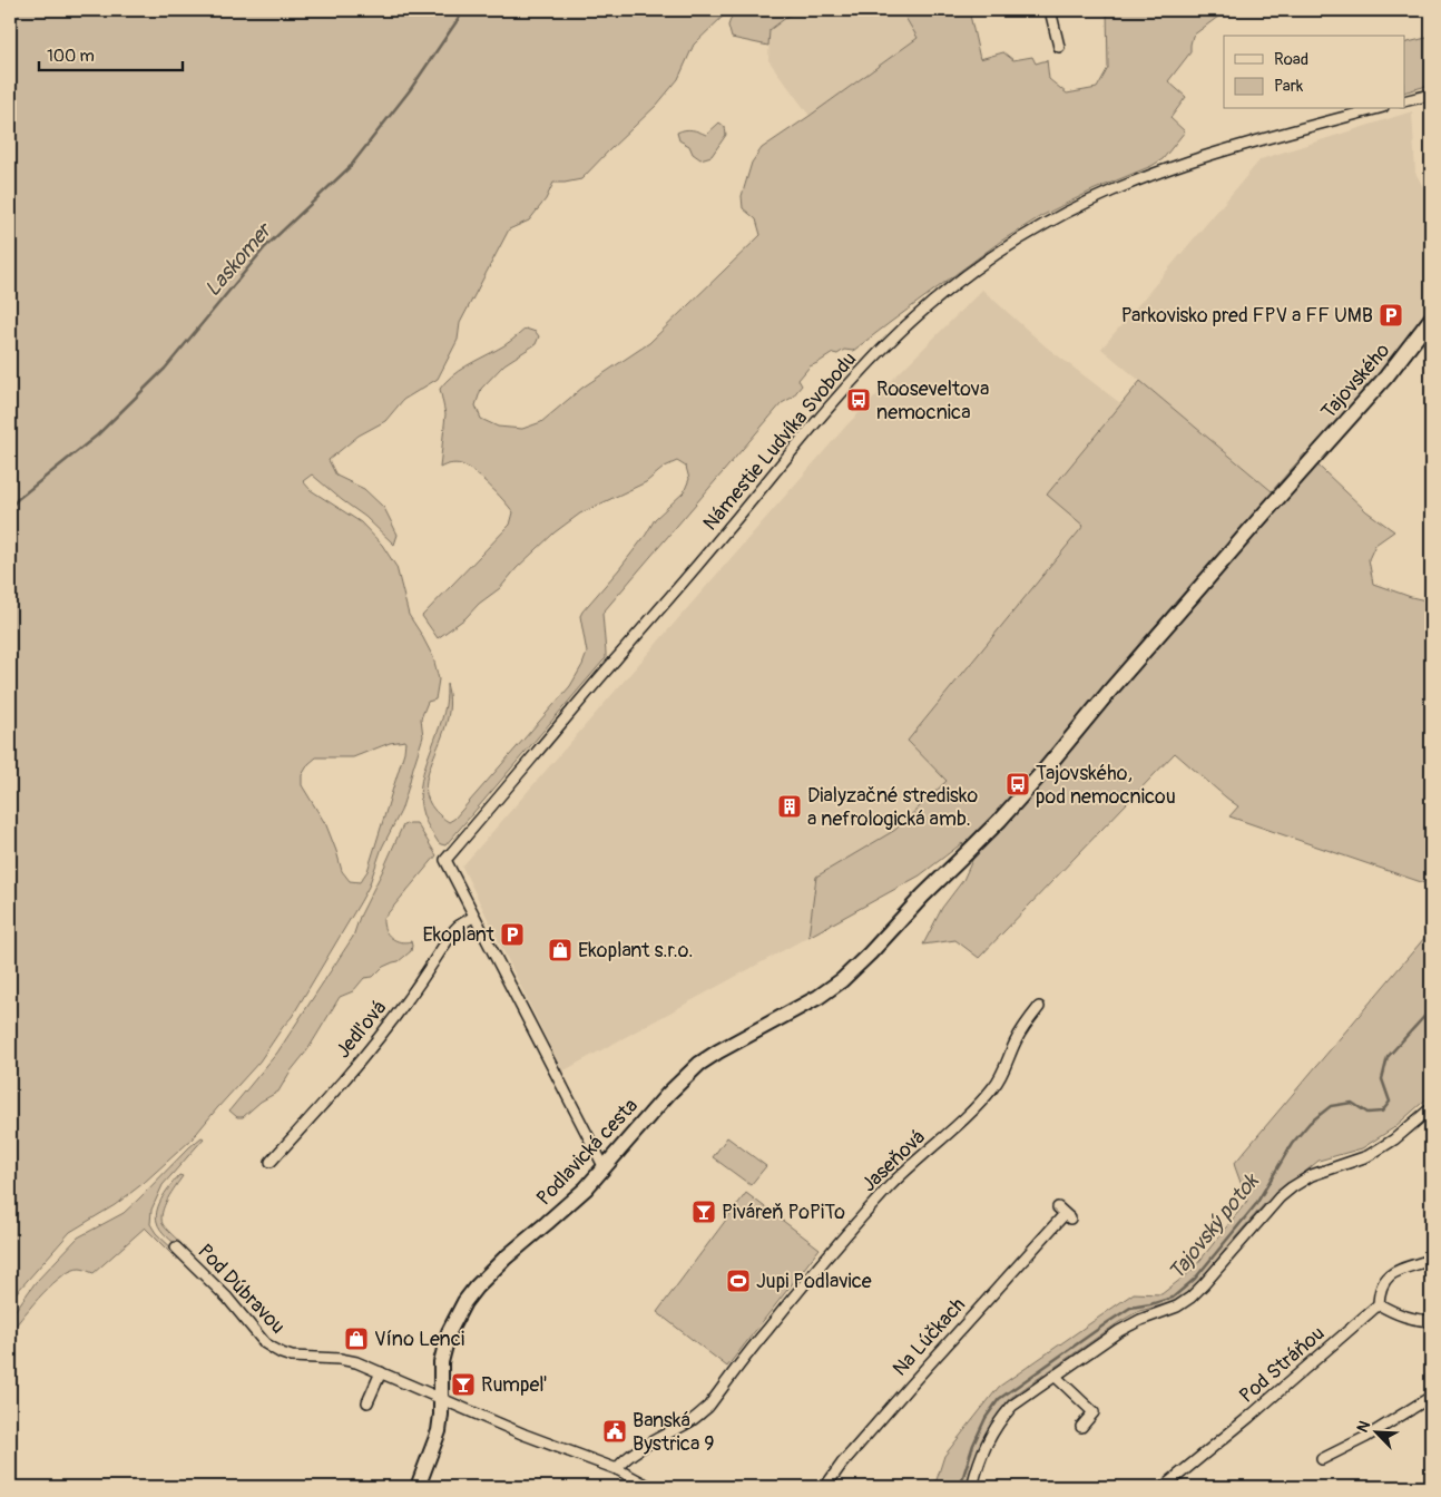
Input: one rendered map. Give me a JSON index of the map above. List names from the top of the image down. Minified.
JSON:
{"streets":{"main road":["Tajovského","Podlavická cesta"],"street":["Námestie Ludvíka Svobodu","Jedľová","Jaseňová","Pod Dúbravou","Na Lúčkach","Pod Stráňou"]},"crossings":[["Tajovského","Podlavická cesta"],["Námestie Ludvíka Svobodu","Jedľová"],["Podlavická cesta","Pod Dúbravou"],["Jaseňová","Pod Dúbravou"]],"water":["Laskomer","Tajovský potok"],"places":{"parking":["Parkovisko pred FPV a FF UMB","Ekoplant"],"bus stop":["Rooseveltova nemocnica","Tajovského, pod nemocnicou"],"building":["Dialyzačné stredisko a nefrologická amb."],"shop":["Ekoplant s.r.o.","Víno Lenci"],"bar":["Piváreň PoPiTo","Rumpeľ"],"sports":["Jupi Podlavice"],"public building":["Banská Bystrica 9"]},"legend":["Road","Park"],"scale_bar":"100 m","north":"top left"}
